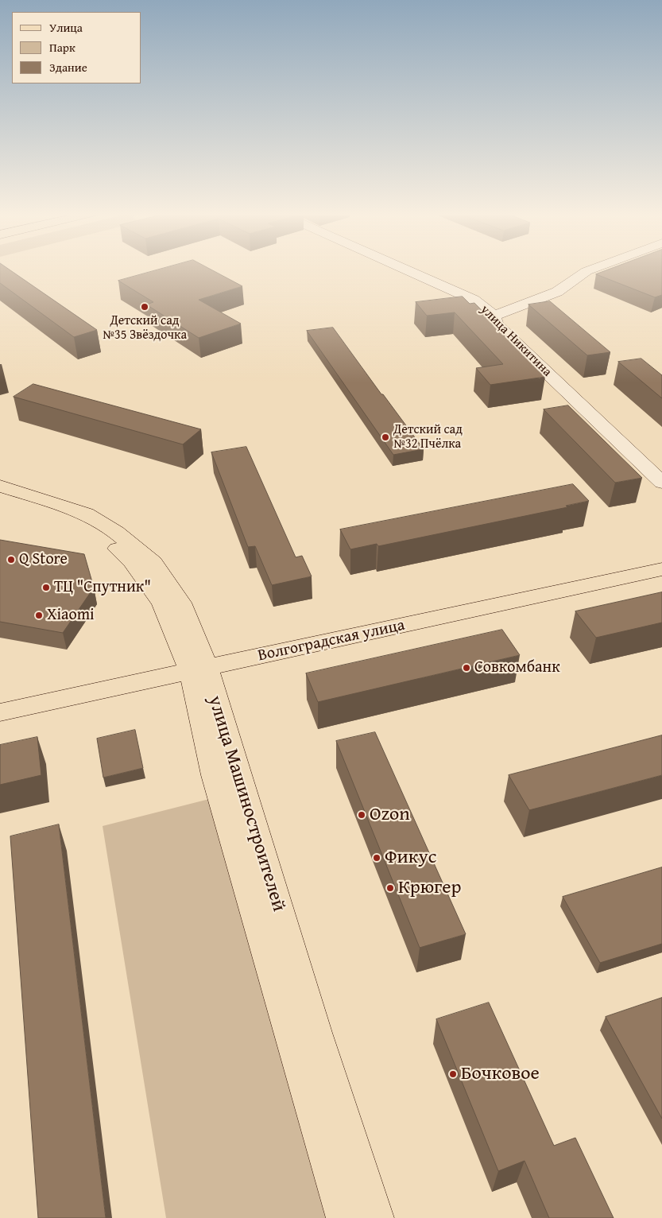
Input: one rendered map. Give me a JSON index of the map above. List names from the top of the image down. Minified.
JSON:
{"streets":{"main road":["Волгоградская улица","улица Машиностроителей"],"street":["улица Никитина"]},"crossings":[["Волгоградская улица","улица Машиностроителей"]],"places":["Детский сад №35 Звёздочка","Детский сад №32 Пчёлка","Q Store","ТЦ \"Спутник\"","Xiaomi","Совкомбанк","Ozon","Фикус","Крюгер","Бочковое"],"legend":["Улица","Парк","Здание"]}
